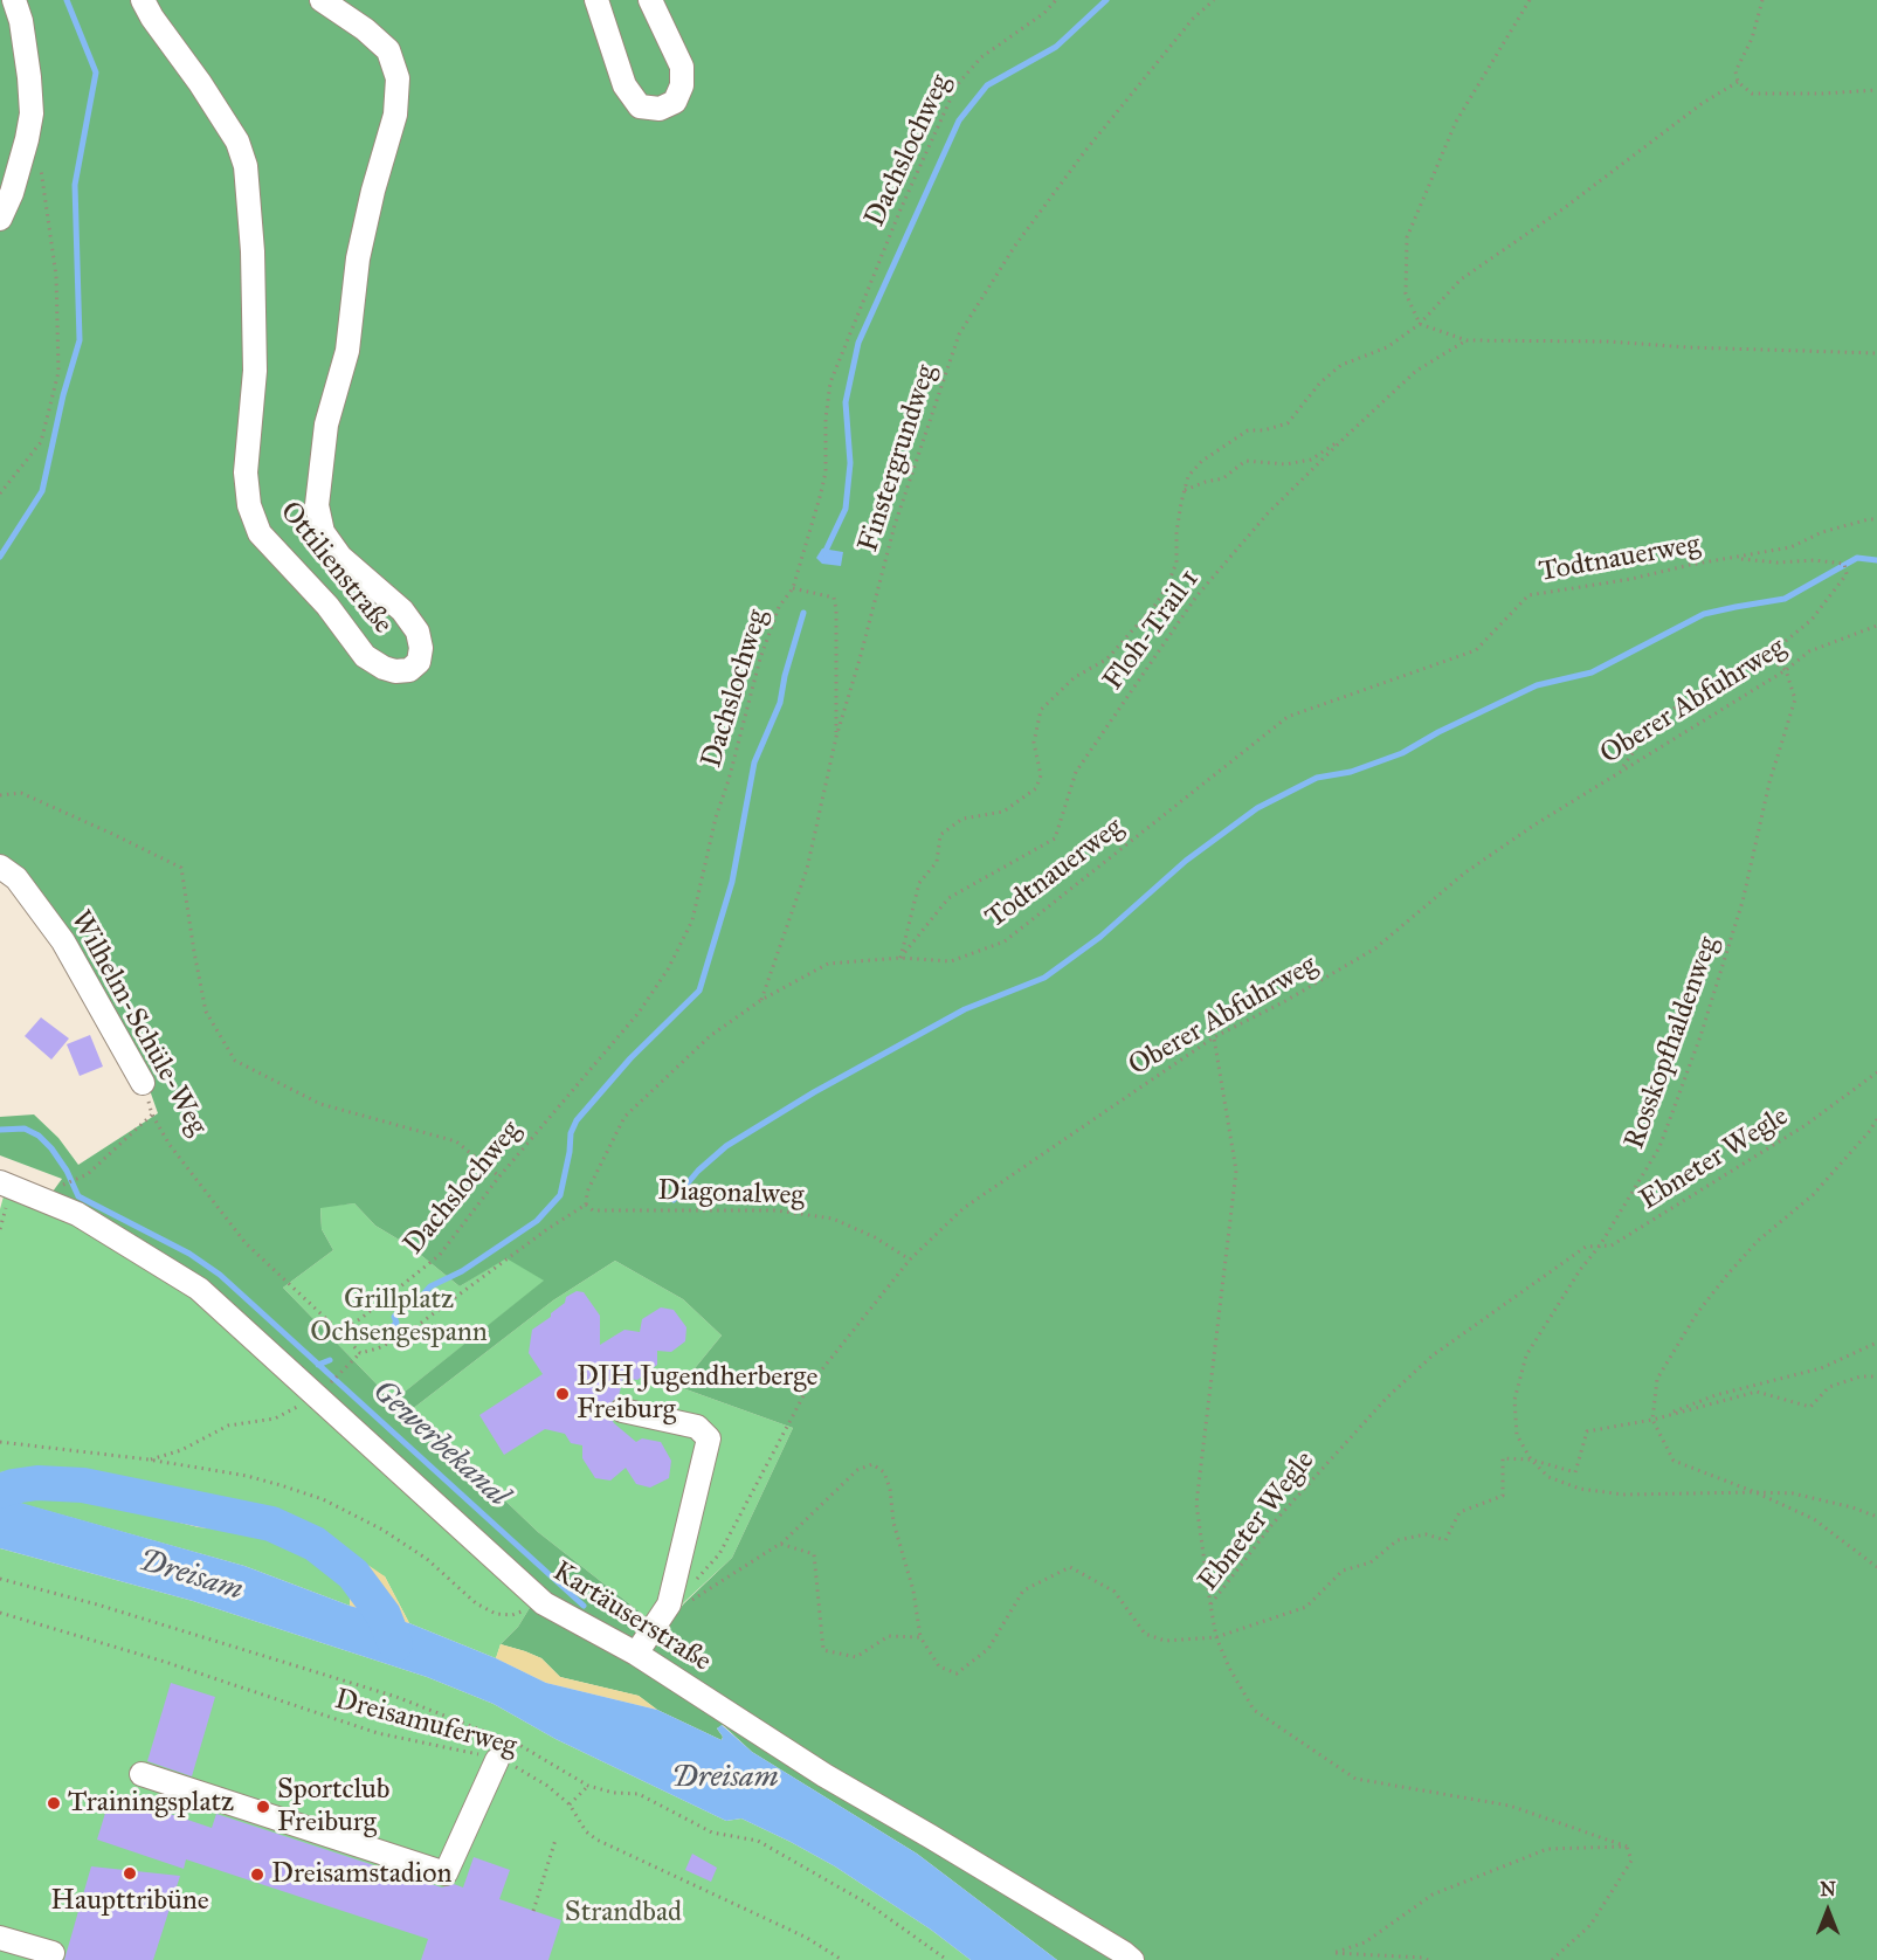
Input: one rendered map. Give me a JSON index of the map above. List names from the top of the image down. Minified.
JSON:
{"streets":{"street":["Ottilienstraße","Wilhelm-Schüle-Weg","Kartäuserstraße"],"path":["Dachslochweg","Finstergrundweg","Todtnauerweg","Floh-Trail 1","Oberer Abfuhrweg","Rosskopfhaldenweg","Ebneter Wegle","Diagonalweg","Dreisamuferweg"]},"crossings":[["Dachslochweg","Wilhelm-Schüle-Weg"],["Finstergrundweg","Todtnauerweg"],["Todtnauerweg","Floh-Trail 1"],["Todtnauerweg","Diagonalweg"],["Oberer Abfuhrweg","Rosskopfhaldenweg"],["Oberer Abfuhrweg","Diagonalweg"],["Rosskopfhaldenweg","Ebneter Wegle"]],"water":["Gewerbekanal","Dreisam"],"parks":["Grillplatz Ochsengespann","Strandbad"],"places":["DJH Jugendherberge Freiburg","Trainingsplatz","Sportclub Freiburg","Haupttribüne","Dreisamstadion"],"north":"top"}
